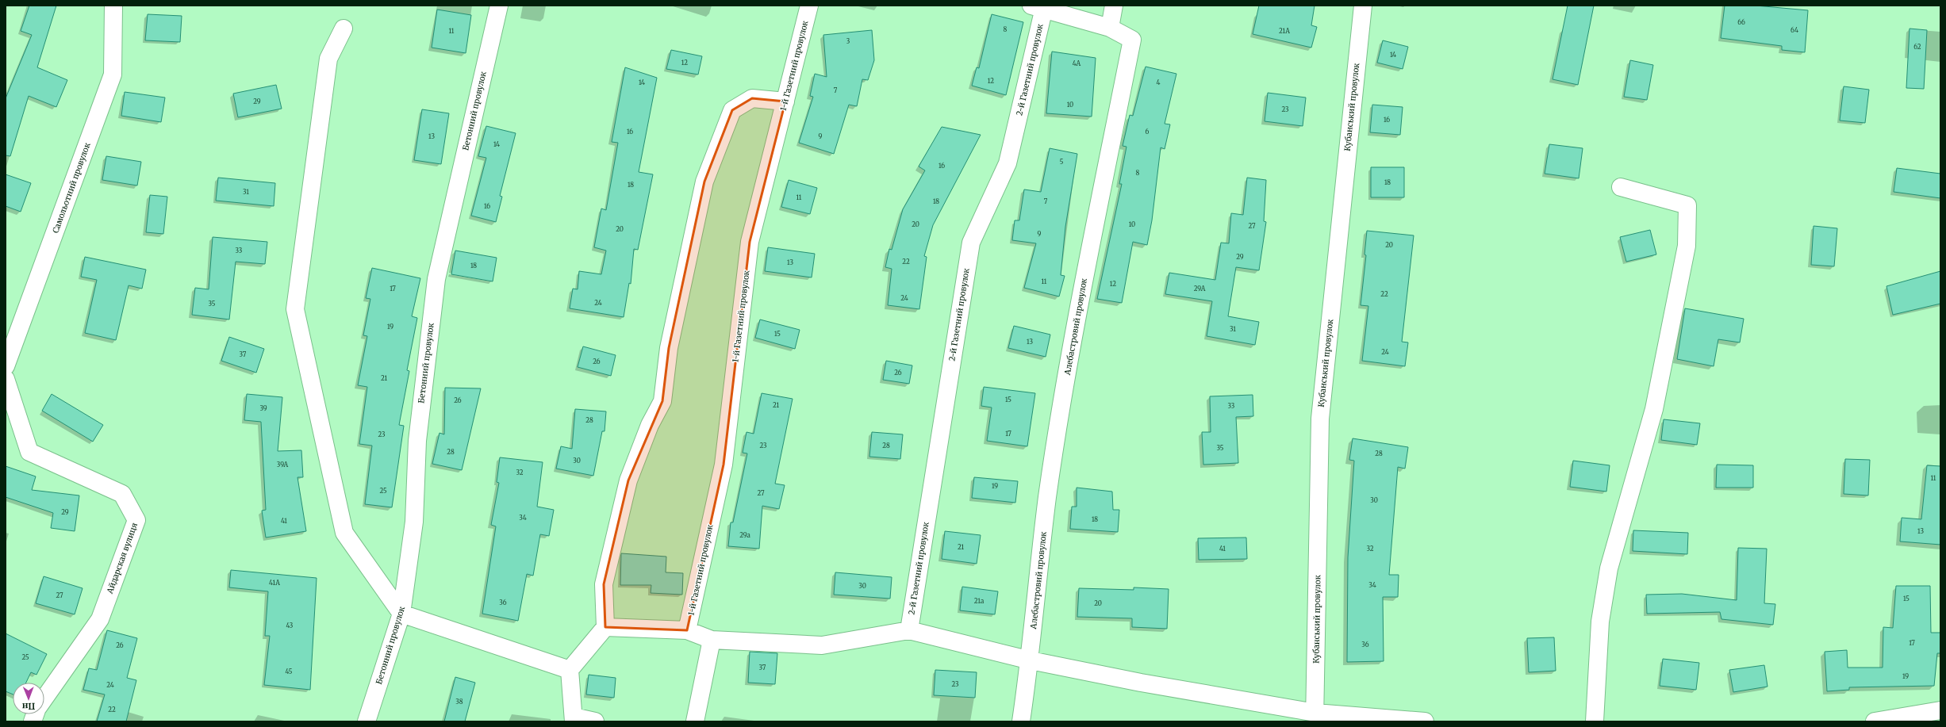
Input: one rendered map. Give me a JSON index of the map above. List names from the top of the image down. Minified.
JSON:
{"streets":{"street":["1-й Газетний провулок","2-й Газетний провулок","Кубанський провулок","Бетонний провулок","Самольотний провулок","Алебастровий провулок","Айдарская вулиця"]},"crossings":[["2-й Газетний провулок","Алебастровий провулок"]],"house_numbers":["66","8","64","11","21А","3","62","14","12","4А","12","14","4","7","29","10","23","16","16","6","13","9","14","5","16","8","18","18","31","11","18","7","16","20","10","27","20","9","20","33","29","22","13","18","11","12","17","29А","22","24","24","35","19","31","15","13","24","37","26","26","21","15","26","21","33","39","28","17","23","23","28","35","28","28","30","39А","32","11","19","25","27","30","29","34","18","41","13","29а","21","41","32","41А","34","30","27","15","21а","36","20","43","17","36","26","25","37","45","19","23","24","38","22"],"north":"bottom"}
